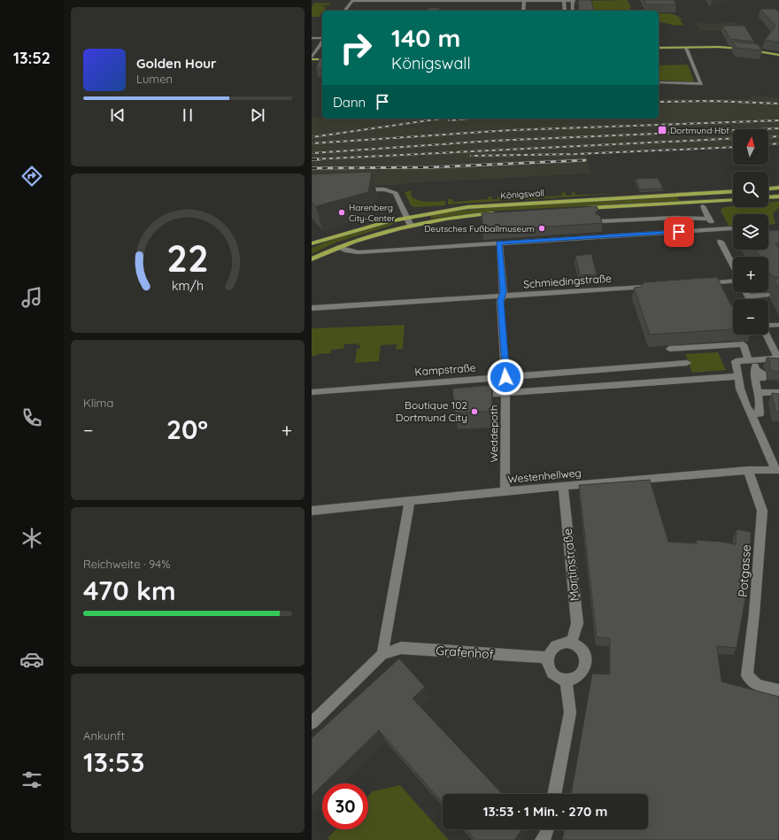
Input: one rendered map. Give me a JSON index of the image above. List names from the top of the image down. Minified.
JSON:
{"streets":{"main road":["Königswall"],"street":["Schmiedingstraße","Kampstraße","Weddepoth","Westenhellweg","Martinstraße","Potgasse","Grafenhof"]},"crossings":[["Schmiedingstraße","Weddepoth"],["Kampstraße","Weddepoth"],["Weddepoth","Westenhellweg"],["Westenhellweg","Martinstraße"],["Westenhellweg","Potgasse"],["Martinstraße","Grafenhof"]],"places":{"transit":["Dortmund Hbf"],"other":["Harenberg City-Center","Deutsches Fußballmuseum","Boutique 102 Dortmund City"]},"north":"top","page":{"tabs":"13:52","turn":["140 m","Königswall"],"song":["Golden Hour","Lumen"],"then":"Dann","map_buttons":["+","−"],"tile":["Klima",["Reichweite · 94%","470 km"],["Ankunft","13:53"]],"heat":["−","20°","+"],"limit":"30","trip":"13:53 · 1 Min. · 270 m","gauge":["22","km/h"]}}
